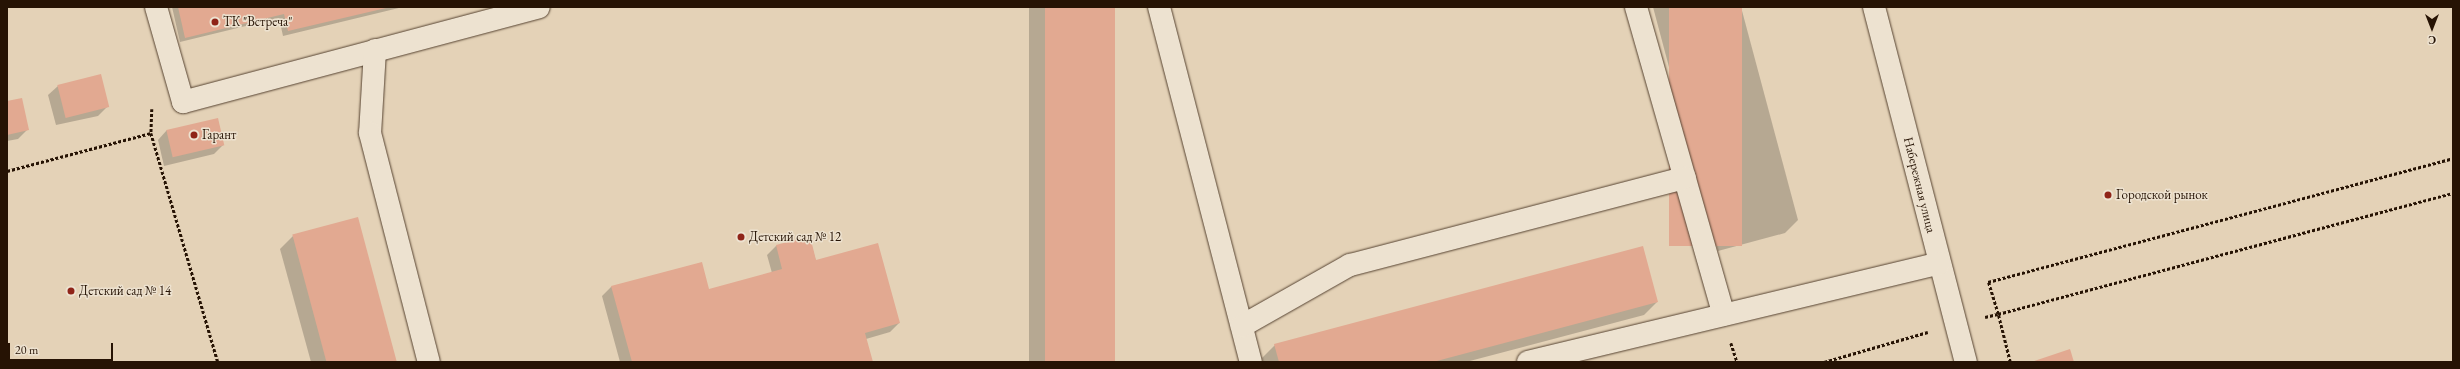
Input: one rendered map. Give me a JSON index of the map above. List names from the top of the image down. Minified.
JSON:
{"streets":{"street":["Набережная улица"]},"places":["ТК \"Встреча\"","Гарант","Городской рынок","Детский сад № 12","Детский сад № 14"],"scale_bar":"20 m","north":"bottom"}
